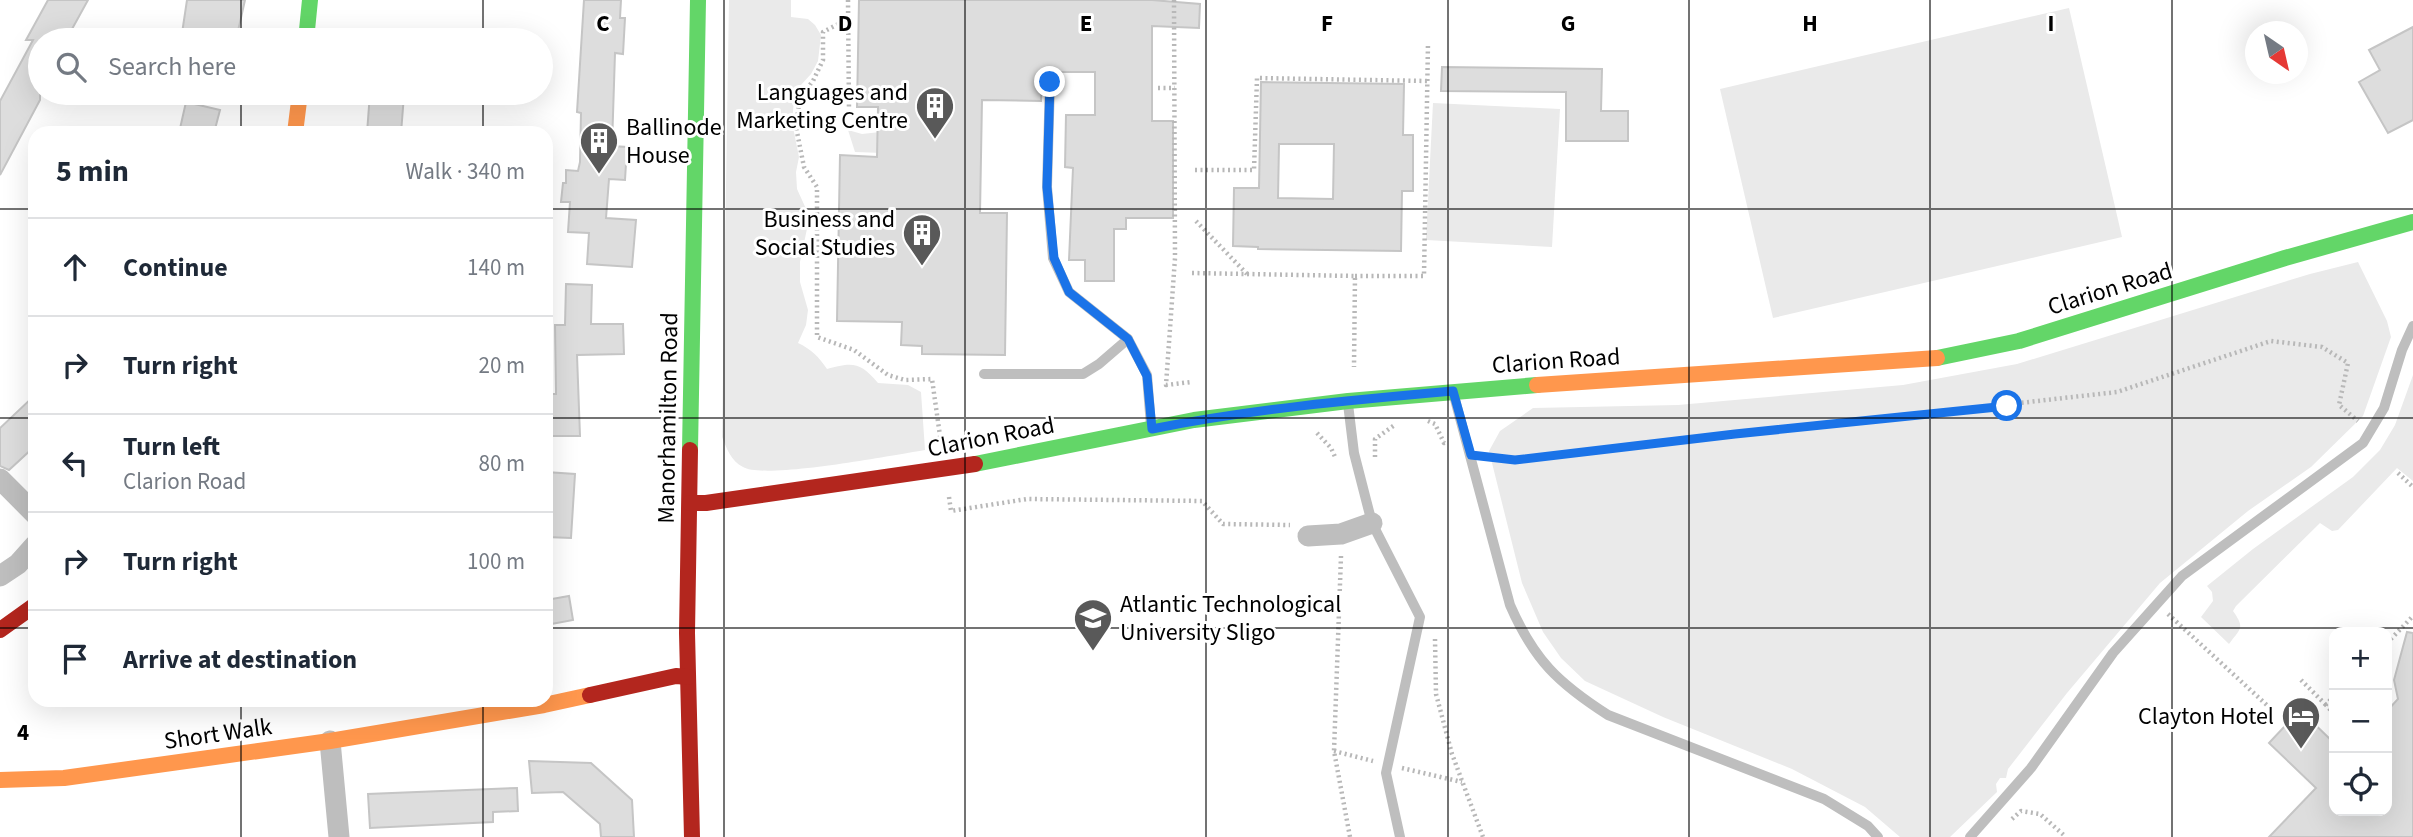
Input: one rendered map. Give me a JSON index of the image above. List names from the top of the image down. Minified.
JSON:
{"streets":{"main road":["Clarion Road","Manorhamilton Road","Short Walk"]},"crossings":[["Clarion Road","Manorhamilton Road"],["Manorhamilton Road","Short Walk"]],"places":{"building":["Languages and Marketing Centre","Ballinode House","Business and Social Studies"],"school or university":["Atlantic Technological University Sligo"],"hotel":["Clayton Hotel"]},"north":"bottom right","page":{"search":"Search here","heading":["5 min","Walk · 340 m"],"list":[["Continue","140 m"],["Turn right","20 m"],["Turn left","Clarion Road","80 m"],["Turn right","100 m"],"Arrive at destination"],"map_buttons":["+","−"]},"grid":{"columns":["C","D","E","F","G","H","I"],"rows":["4"]}}
